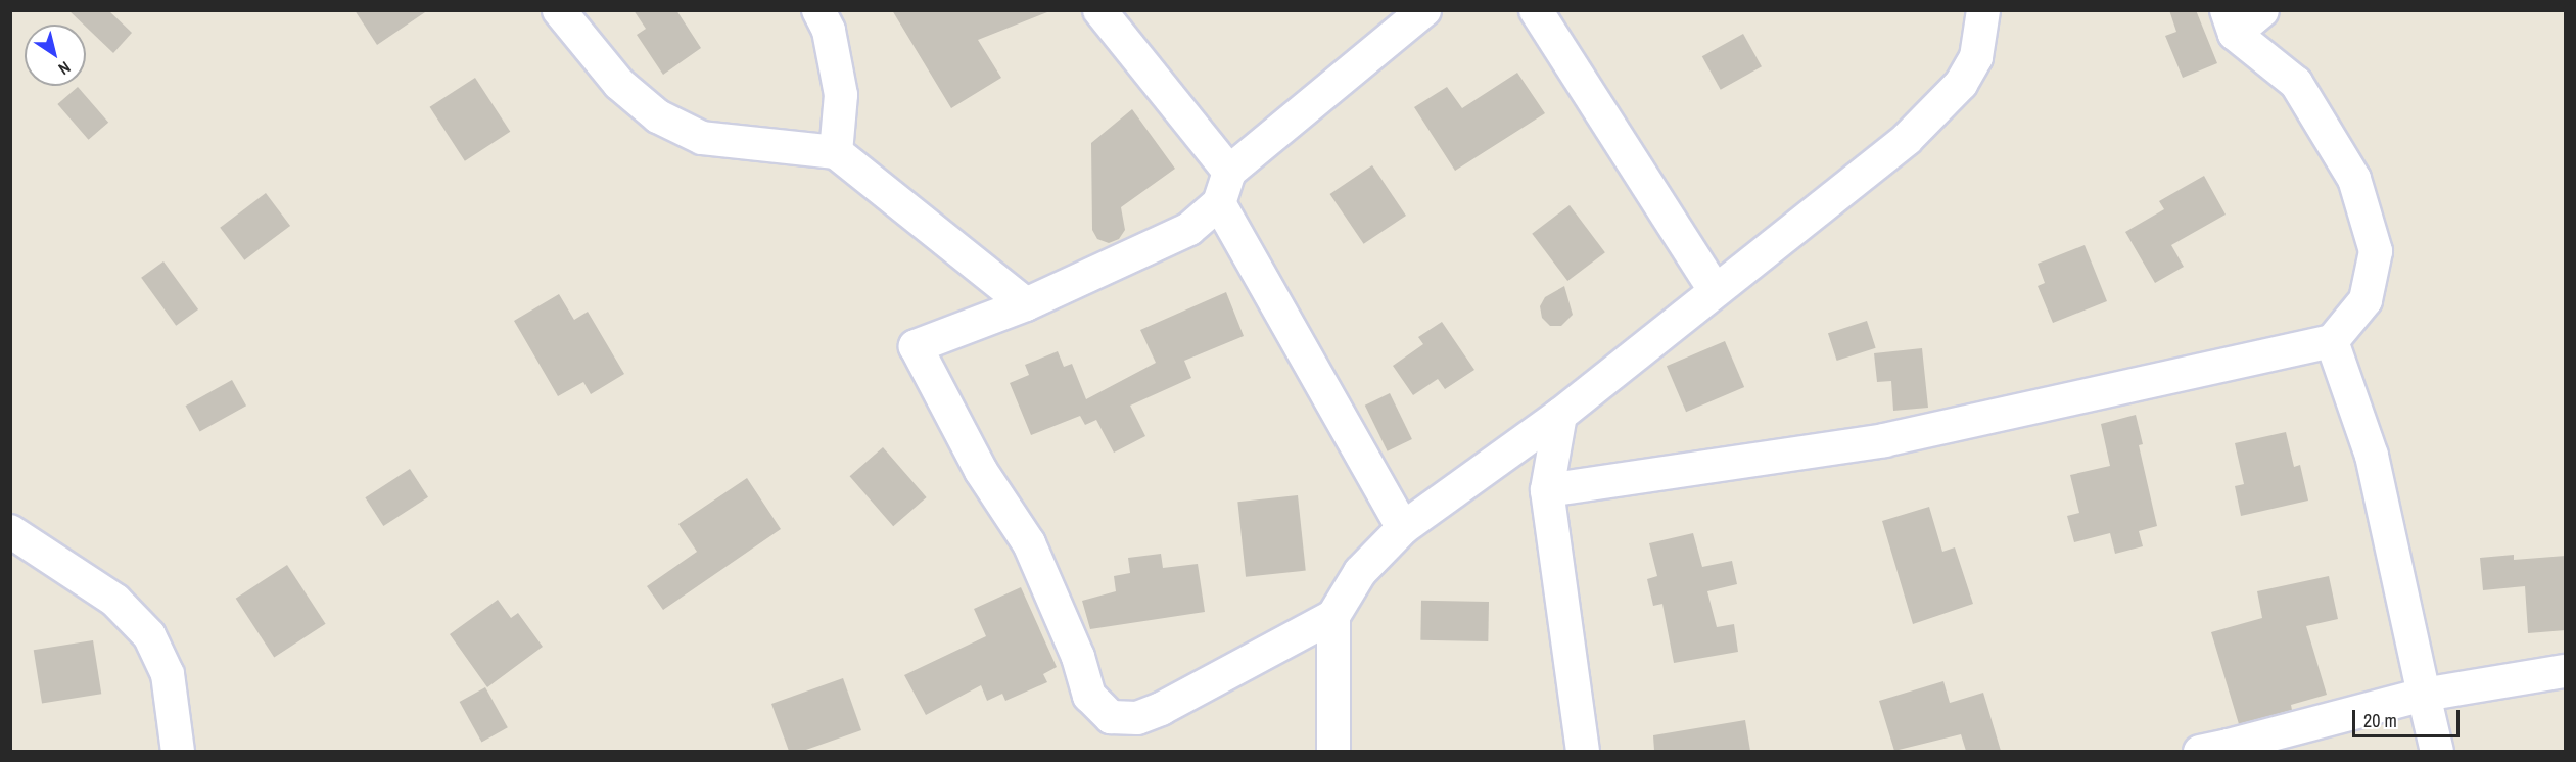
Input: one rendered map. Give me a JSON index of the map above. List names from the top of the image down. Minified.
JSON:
{"scale_bar":"20 m","north":"bottom right"}
